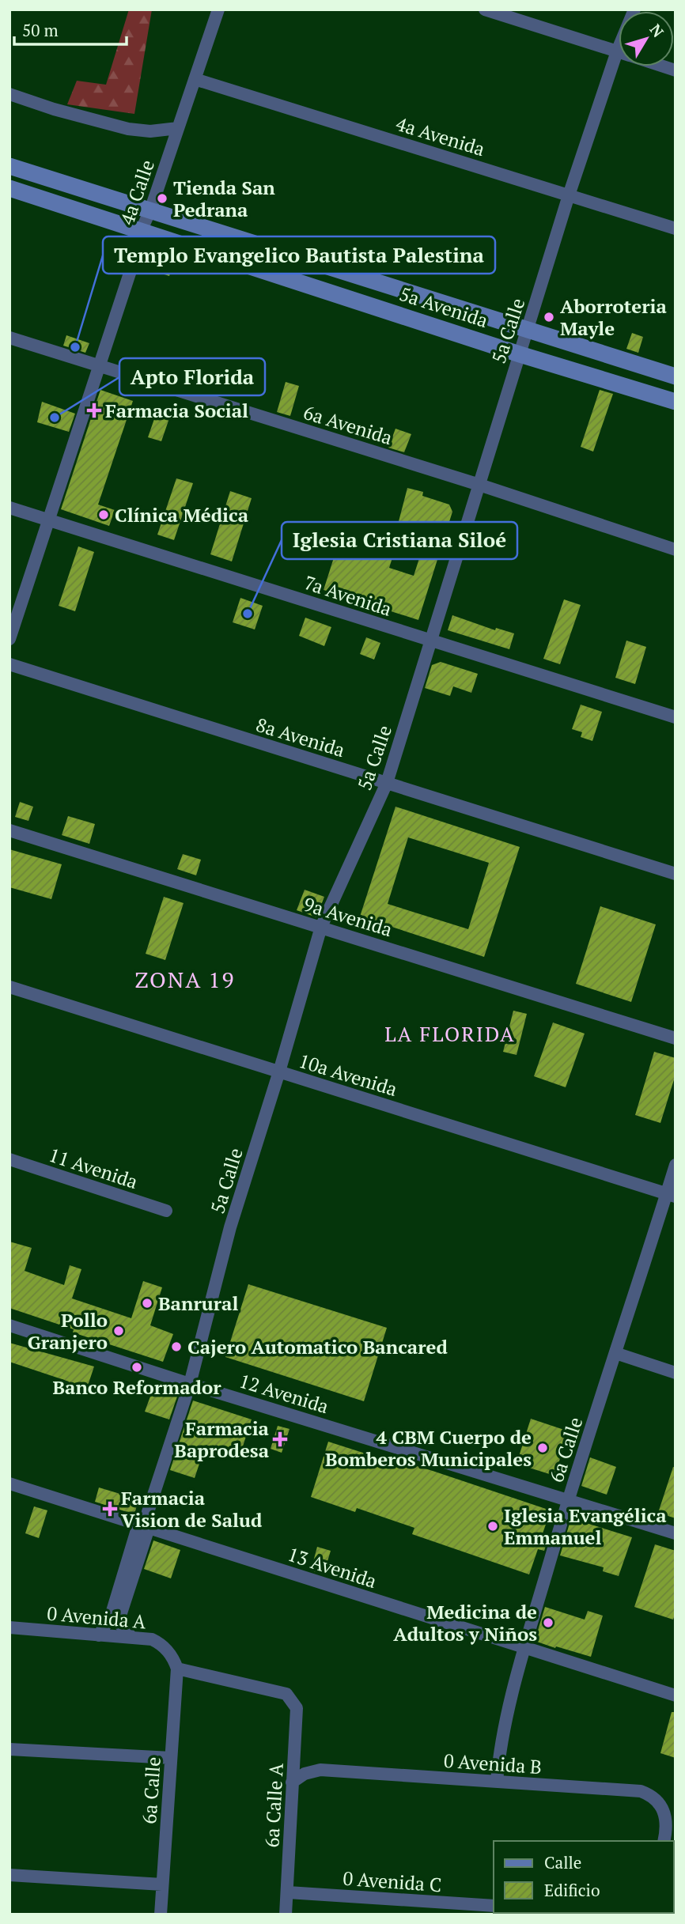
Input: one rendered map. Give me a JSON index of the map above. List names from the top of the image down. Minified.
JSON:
{"streets":{"main road":["5a Avenida"],"street":["4a Avenida","4a Calle","5a Calle","6a Avenida","7a Avenida","8a Avenida","9a Avenida","10a Avenida","11 Avenida","12 Avenida","6a Calle","13 Avenida","0 Avenida A","0 Avenida B","6a Calle A","0 Avenida C"]},"crossings":[["4a Avenida","4a Calle"],["4a Avenida","5a Calle"],["4a Calle","5a Avenida"],["4a Calle","6a Avenida"],["4a Calle","7a Avenida"],["5a Avenida","5a Calle"],["5a Calle","6a Avenida"],["5a Calle","7a Avenida"],["5a Calle","8a Avenida"],["5a Calle","9a Avenida"],["5a Calle","10a Avenida"],["5a Calle","12 Avenida"],["5a Calle","13 Avenida"],["5a Calle","0 Avenida A"],["10a Avenida","6a Calle"],["12 Avenida","6a Calle"],["6a Calle","13 Avenida"],["6a Calle","0 Avenida A"],["6a Calle","0 Avenida B"],["6a Calle","6a Calle A"],["0 Avenida A","6a Calle A"],["0 Avenida B","6a Calle A"],["6a Calle A","0 Avenida C"]],"districts":["ZONA 19","LA FLORIDA"],"places":{"other":["Tienda San Pedrana","Aborroteria Mayle","Templo Evangelico Bautista Palestina","Apto Florida","Clínica Médica","Iglesia Cristiana Siloé","Banrural","Pollo Granjero","Cajero Automatico Bancared","Banco Reformador","4 CBM Cuerpo de Bomberos Municipales","Iglesia Evangélica Emmanuel","Medicina de Adultos y Niños"],"health":["Farmacia Social","Farmacia Baprodesa","Farmacia Vision de Salud"]},"legend":["Calle","Edificio"],"scale_bar":"50 m","north":"top right"}
